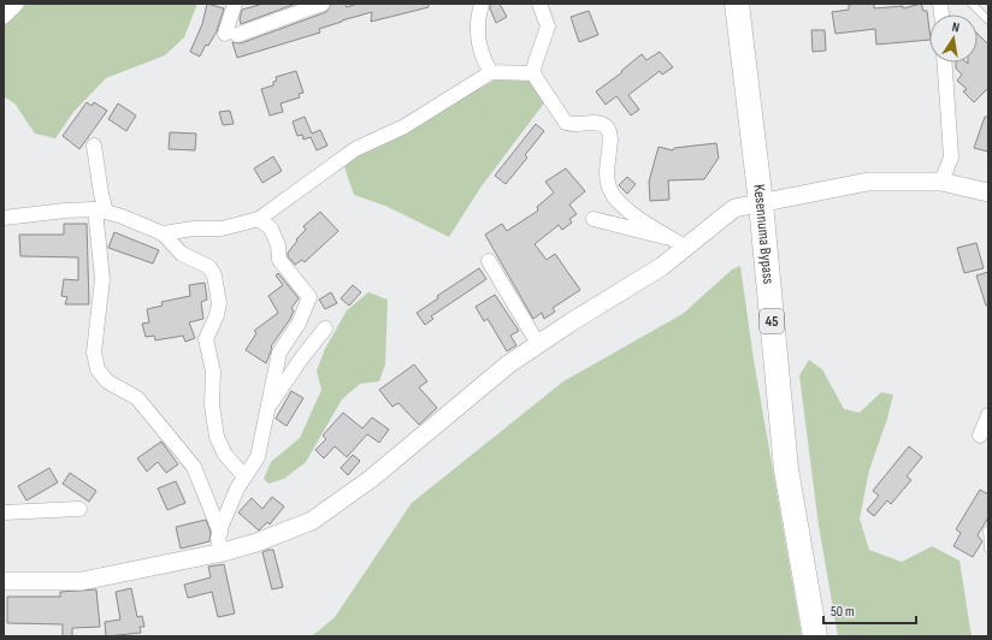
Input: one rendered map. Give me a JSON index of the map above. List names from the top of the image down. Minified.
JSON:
{"streets":{"highway":["Kesennuma Bypass","45"]},"scale_bar":"50 m","north":"top"}
